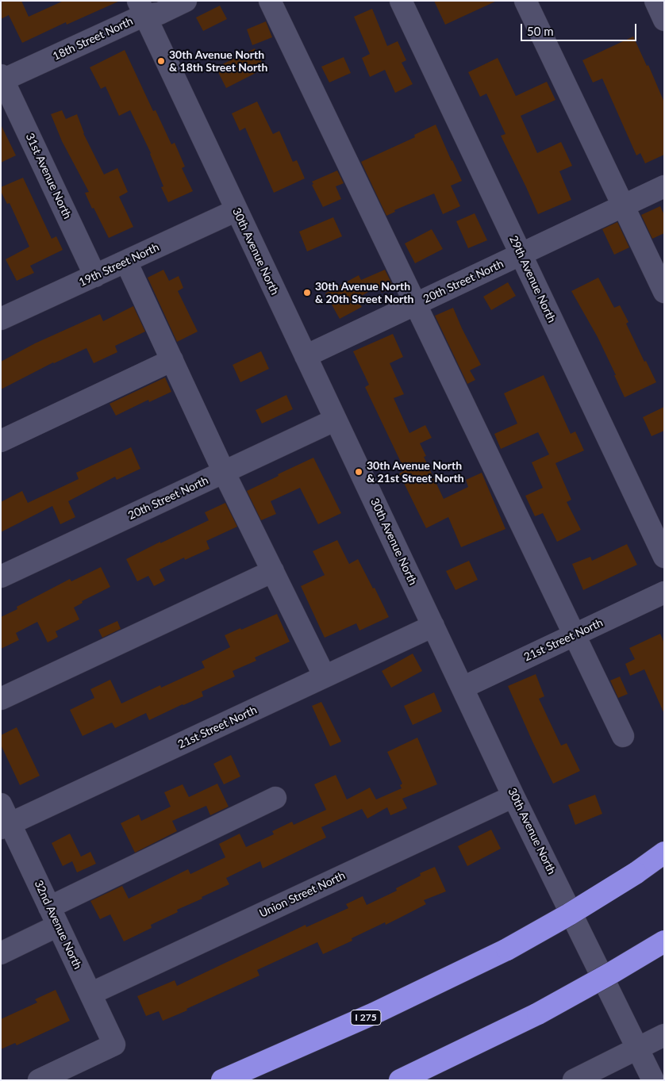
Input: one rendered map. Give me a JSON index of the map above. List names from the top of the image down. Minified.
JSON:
{"streets":{"highway":["I 275"],"street":["18th Street North","31st Avenue North","30th Avenue North","19th Street North","29th Avenue North","20th Street North","21st Street North","Union Street North","32nd Avenue North"]},"crossings":[["18th Street North","31st Avenue North"],["18th Street North","30th Avenue North"],["31st Avenue North","19th Street North"],["30th Avenue North","19th Street North"],["30th Avenue North","20th Street North"],["30th Avenue North","21st Street North"],["30th Avenue North","Union Street North"],["29th Avenue North","20th Street North"],["21st Street North","32nd Avenue North"],["Union Street North","32nd Avenue North"]],"places":["30th Avenue North & 18th Street North","30th Avenue North & 20th Street North","30th Avenue North & 21st Street North"],"scale_bar":"50 m"}
